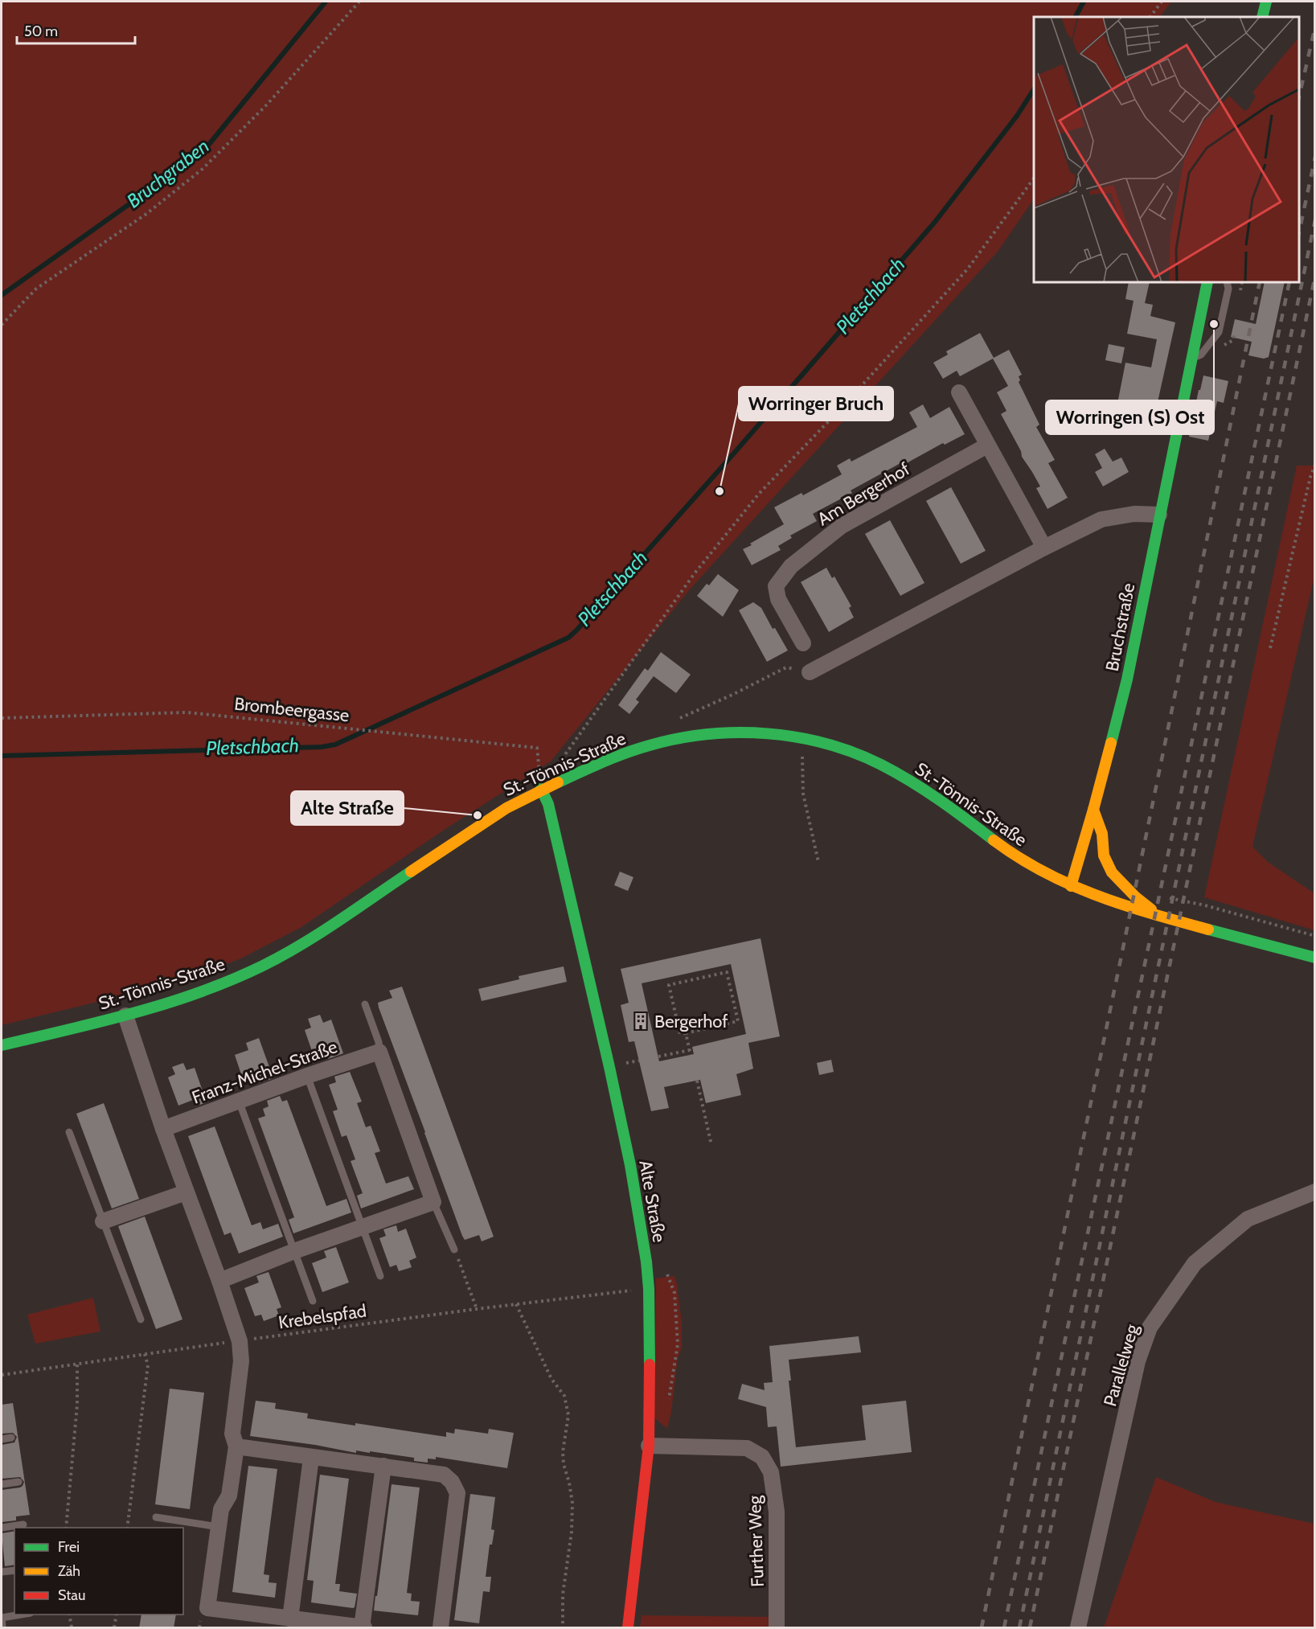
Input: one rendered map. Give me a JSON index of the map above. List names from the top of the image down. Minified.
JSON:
{"streets":{"main road":["Bruchstraße","St.-Tönnis-Straße","Alte Straße"],"street":["Am Bergerhof","Franz-Michel-Straße","Parallelweg","Further Weg"],"path":["Brombeergasse","Krebelspfad"]},"crossings":[["Bruchstraße","St.-Tönnis-Straße"],["Brombeergasse","St.-Tönnis-Straße"],["Brombeergasse","Alte Straße"],["St.-Tönnis-Straße","Alte Straße"],["Alte Straße","Krebelspfad"],["Alte Straße","Further Weg"]],"water":["Bruchgraben","Pletschbach"],"places":{"other":["Worringen (S) Ost","Worringer Bruch","Alte Straße"],"building":["Bergerhof"]},"legend":["Frei","Zäh","Stau"],"scale_bar":"50 m"}
